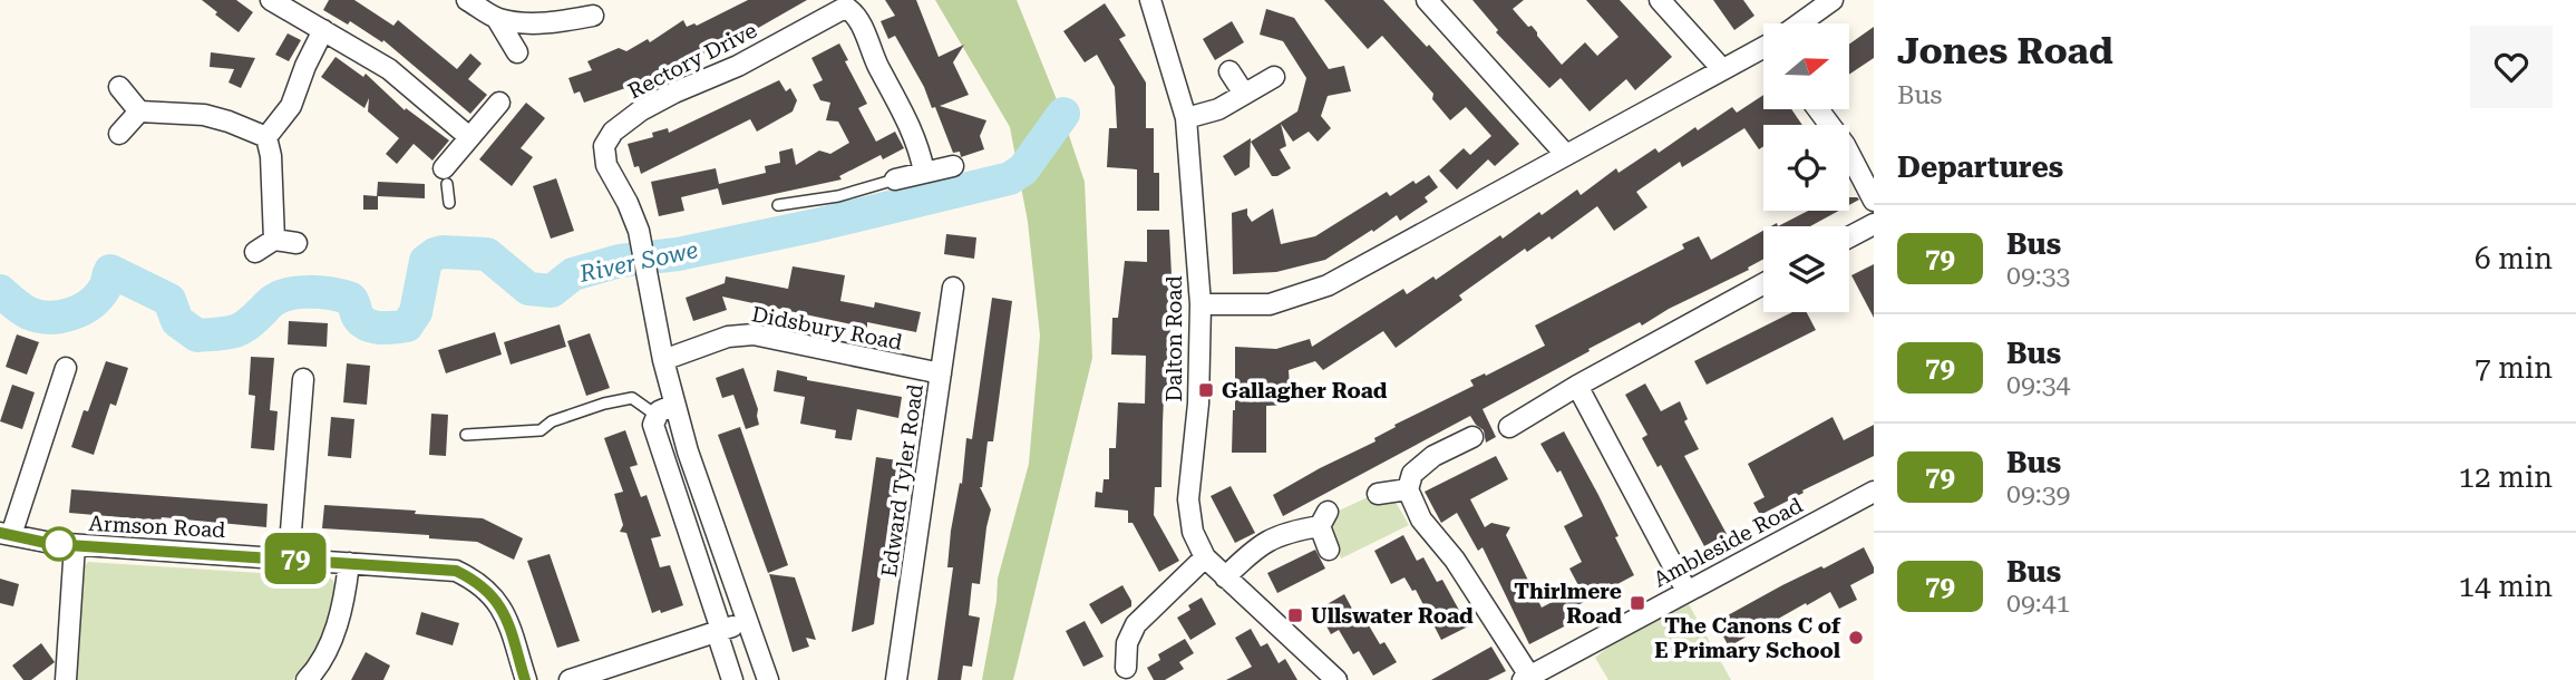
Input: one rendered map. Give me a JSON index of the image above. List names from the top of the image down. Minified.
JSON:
{"streets":{"street":["Rectory Drive","Didsbury Road","Dalton Road","Edward Tyler Road","Armson Road","Ambleside Road"]},"crossings":[["Rectory Drive","Didsbury Road"],["Didsbury Road","Edward Tyler Road"]],"water":["River Sowe"],"places":{"transit":["Gallagher Road","Thirlmere Road","Ullswater Road"],"other":["The Canons C of E Primary School"]},"lines":["bus line 79"],"north":"right","page":{"on_map":"79","heading":[["Jones Road","Bus"],"Departures"],"list":[{"mark":"79","name":"Bus","note":"09:33","value":"6 min"},{"mark":"79","name":"Bus","note":"09:34","value":"7 min"},{"mark":"79","name":"Bus","note":"09:39","value":"12 min"},{"mark":"79","name":"Bus","note":"09:41","value":"14 min"}]}}
